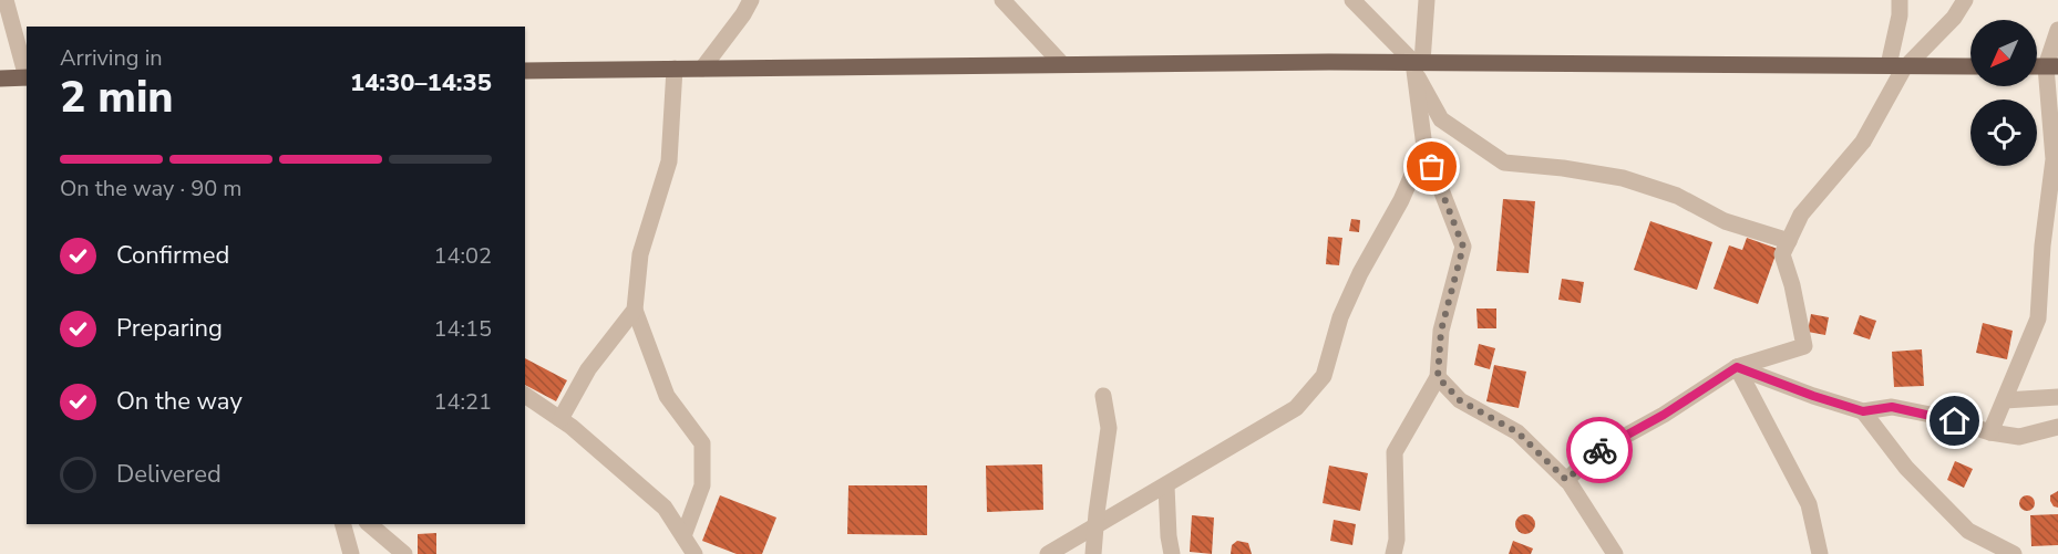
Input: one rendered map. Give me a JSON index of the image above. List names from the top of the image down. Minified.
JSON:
{"north":"bottom left","page":{"heading":["2 min","Arriving in","14:30–14:35"],"bar":"On the way · 90 m","list":[["Confirmed","14:02"],["Preparing","14:15"],["On the way","14:21"],"Delivered"]}}
